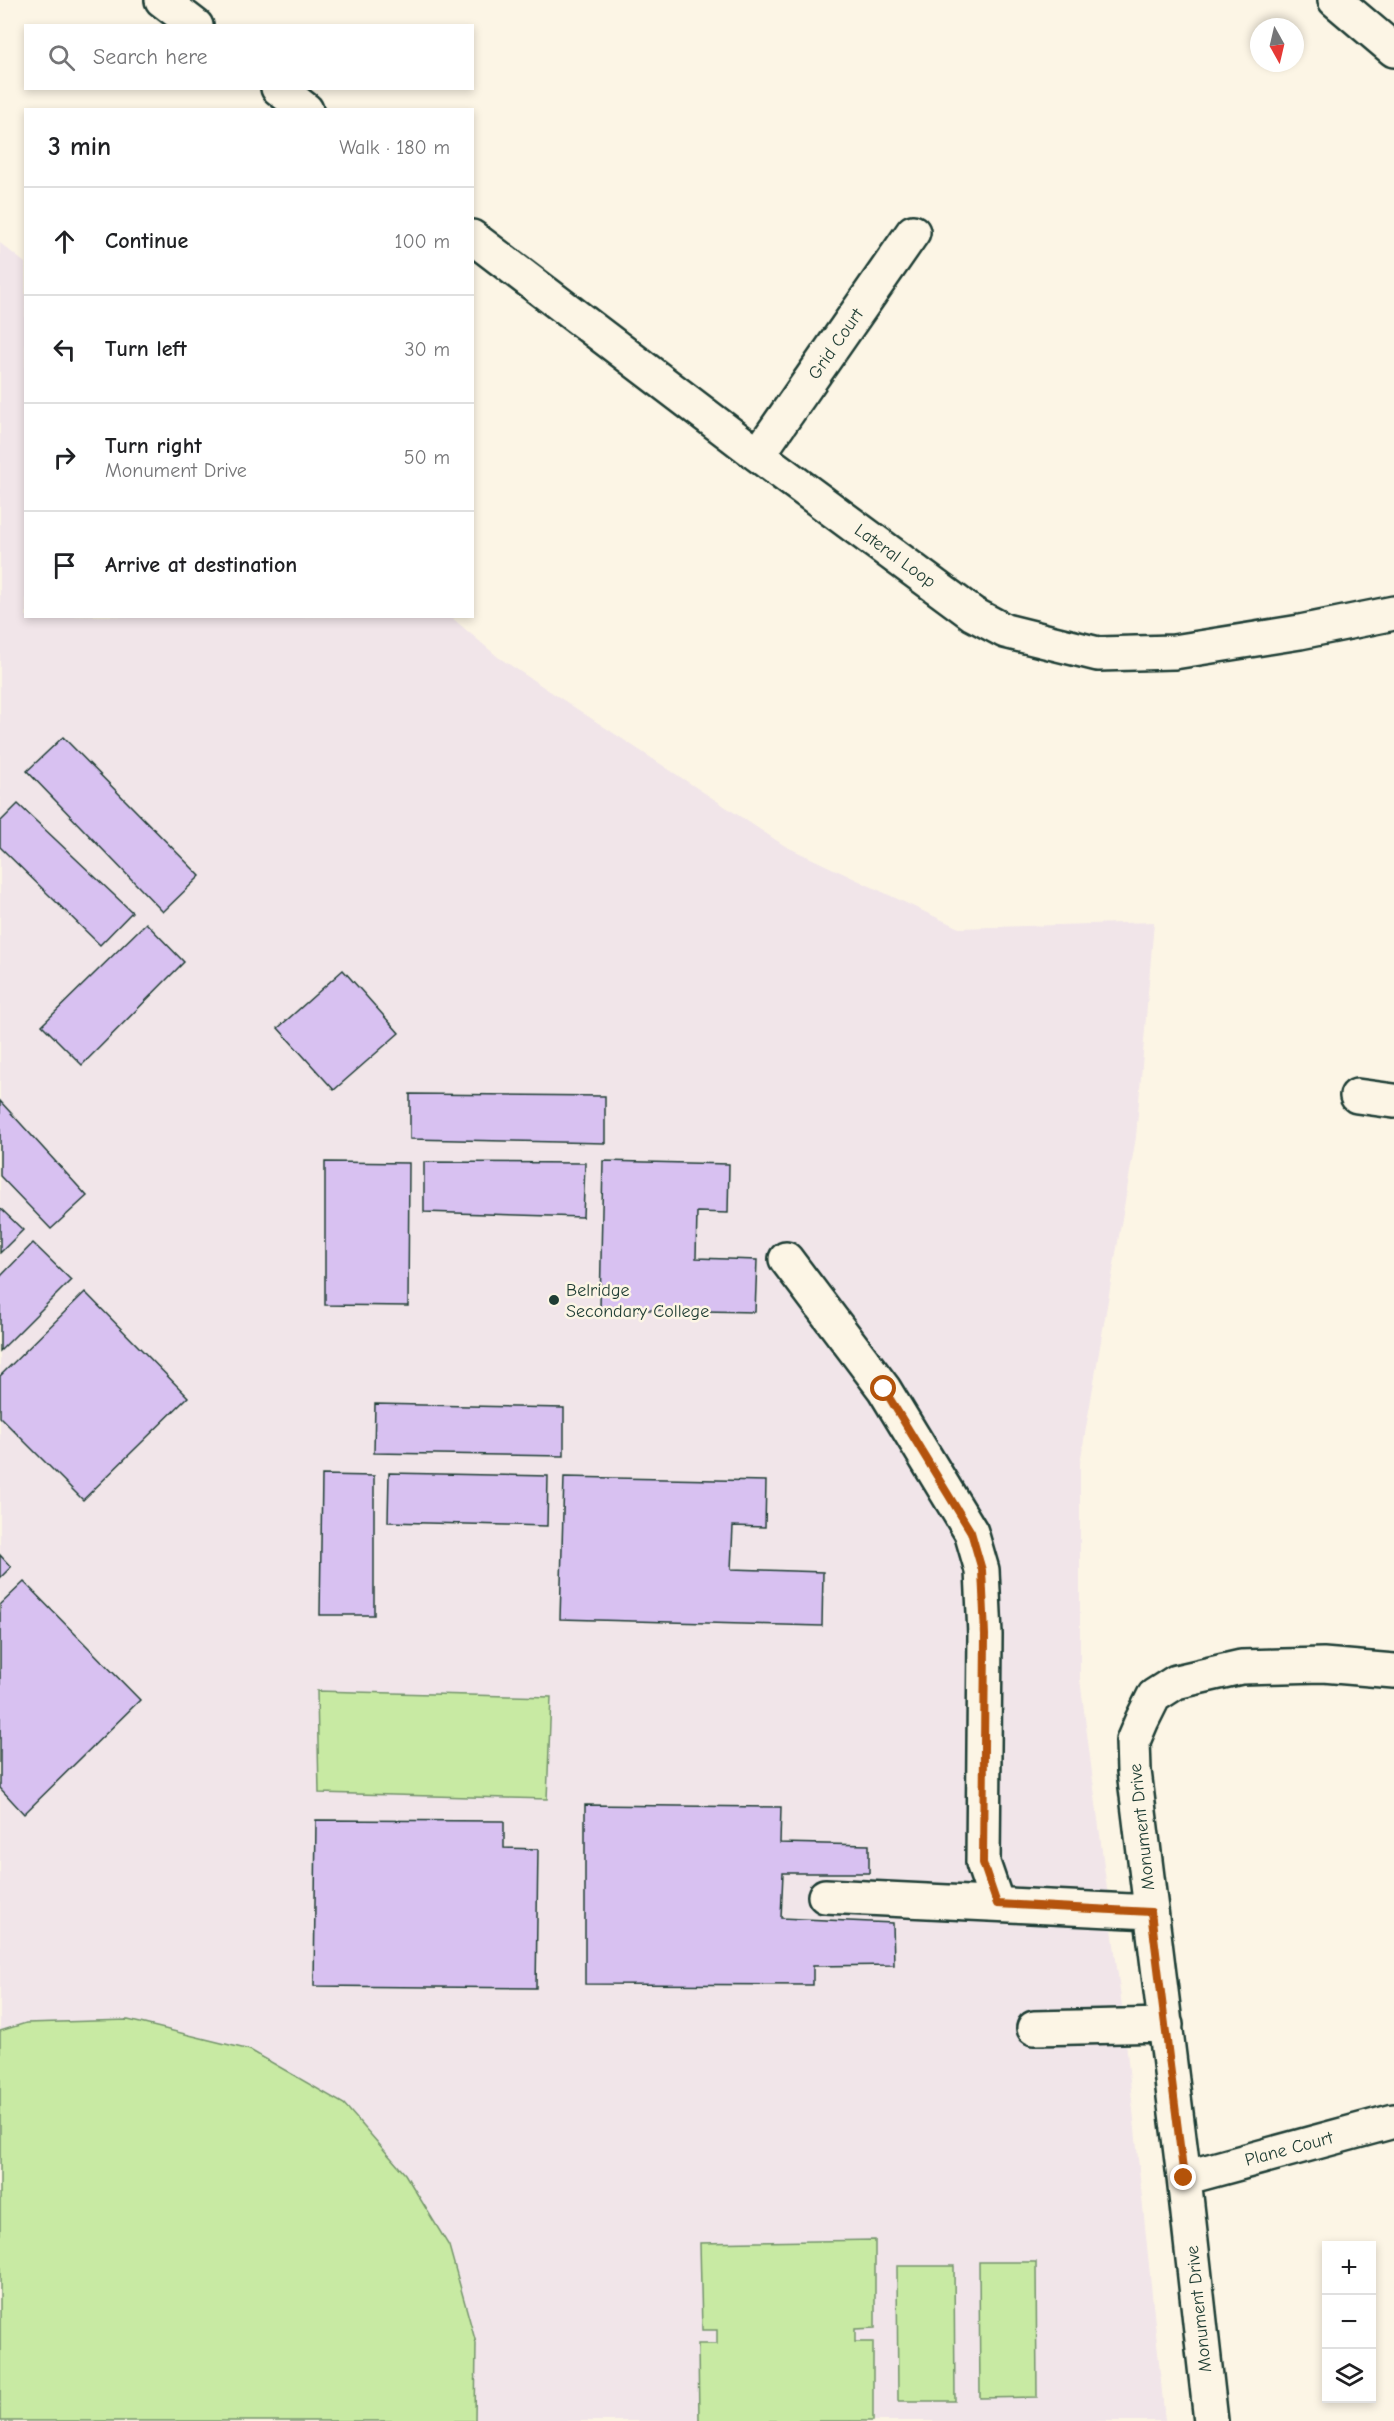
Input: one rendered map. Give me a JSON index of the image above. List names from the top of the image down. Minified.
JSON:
{"streets":{"street":["Grid Court","Lateral Loop","Monument Drive","Plane Court"]},"crossings":[["Grid Court","Lateral Loop"],["Monument Drive","Plane Court"]],"places":["Belridge Secondary College"],"north":"bottom","page":{"search":"Search here","heading":["3 min","Walk · 180 m"],"list":[["Continue","100 m"],["Turn left","30 m"],["Turn right","Monument Drive","50 m"],"Arrive at destination"],"map_buttons":["+","−"]}}
